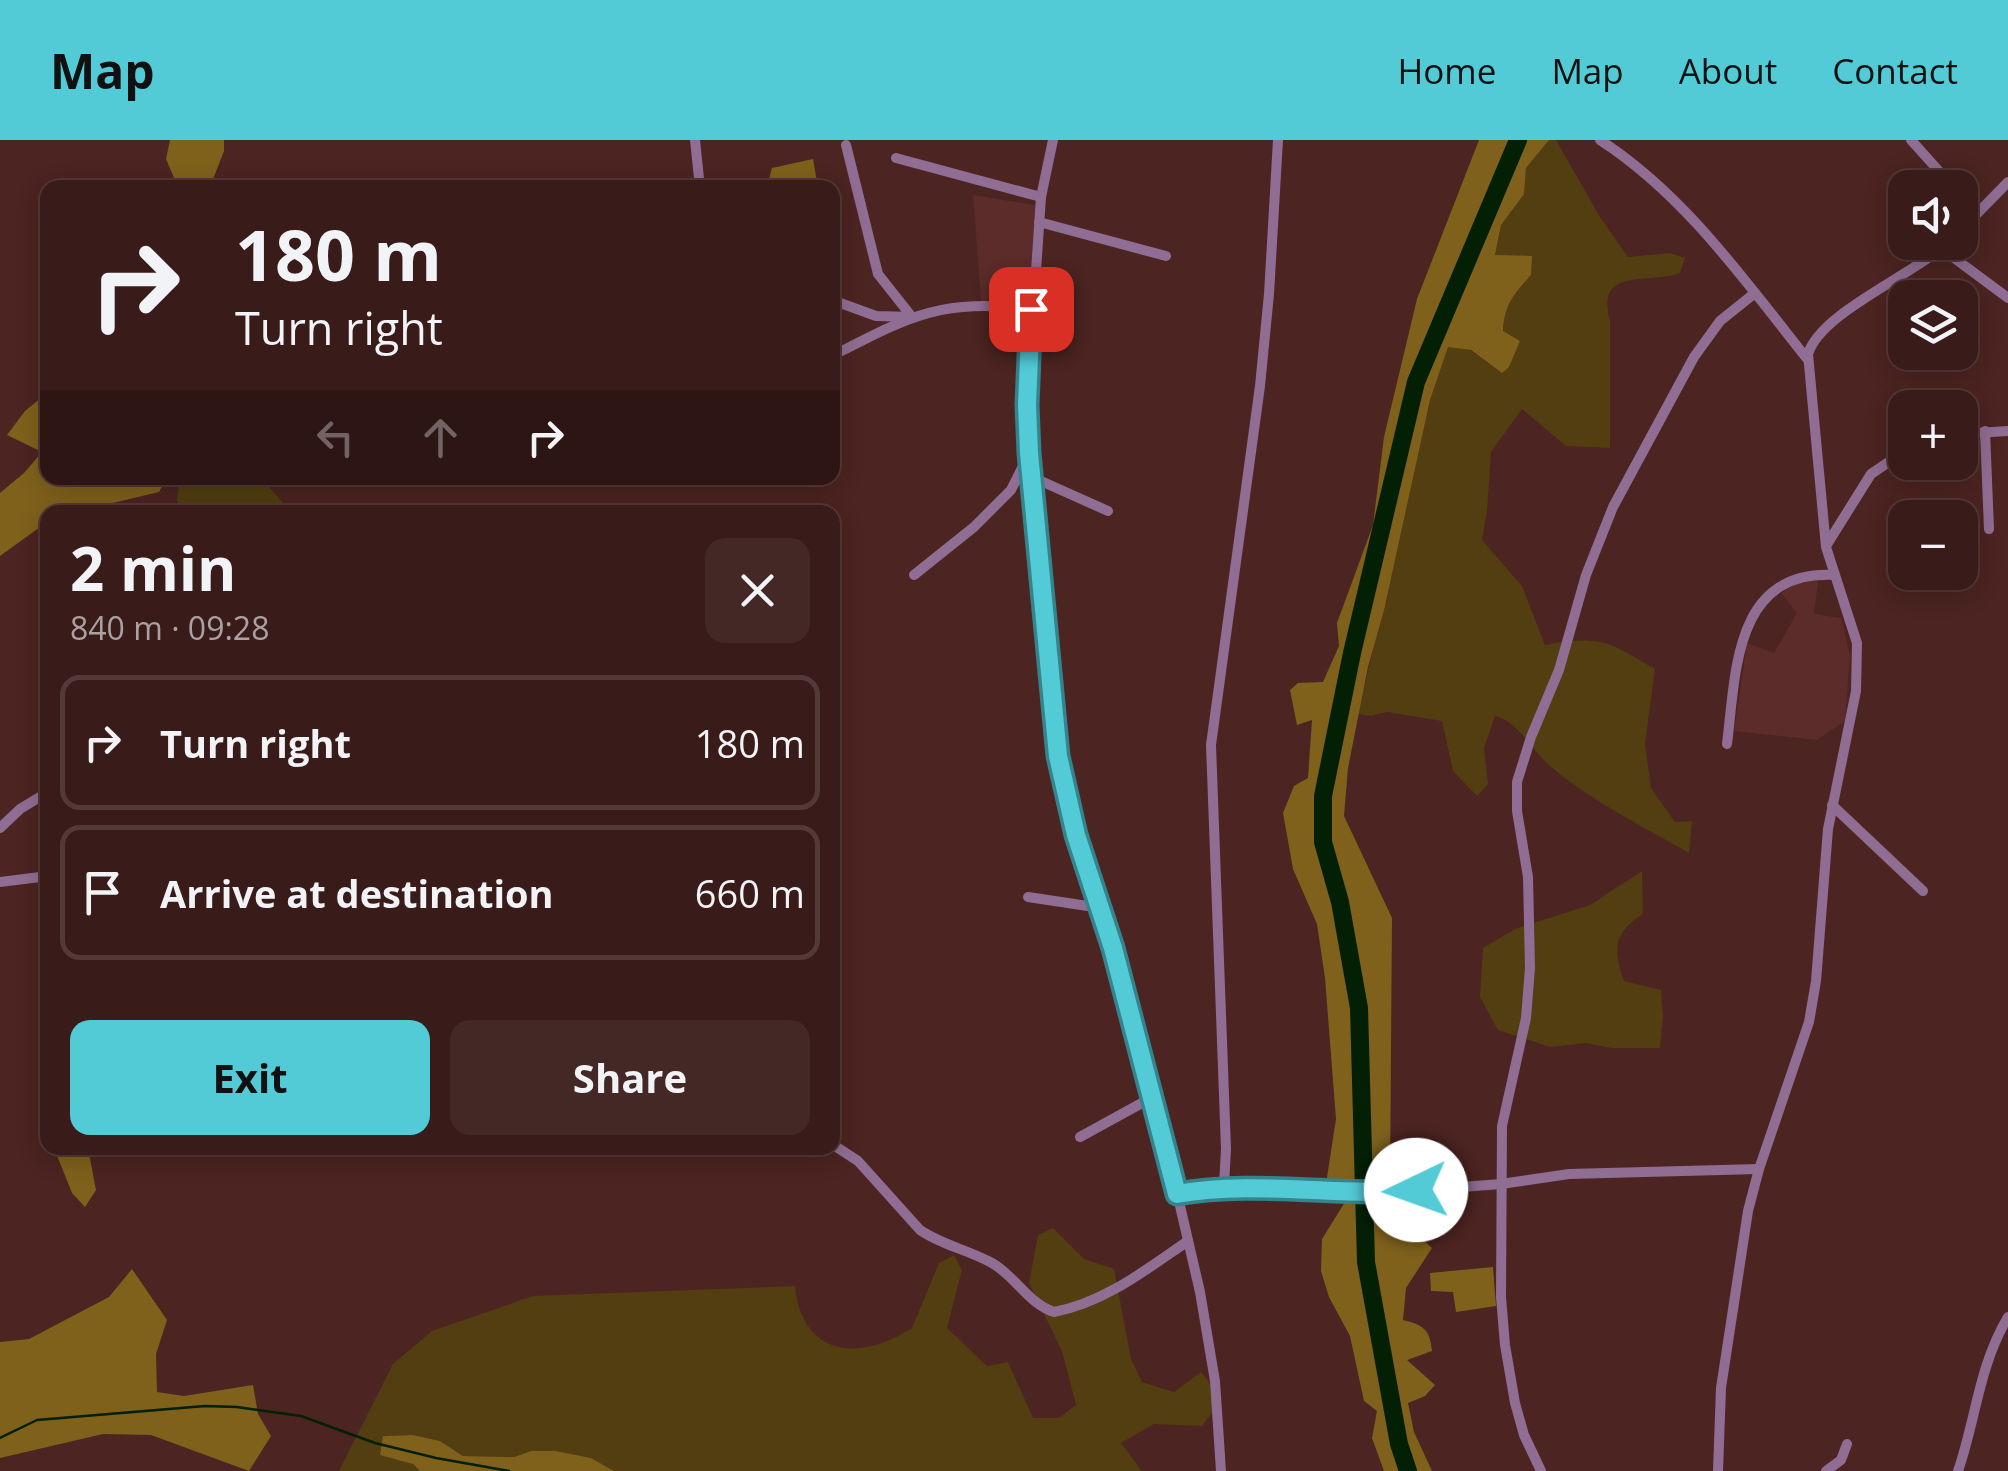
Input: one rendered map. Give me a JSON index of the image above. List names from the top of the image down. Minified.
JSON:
{"page":{"header":"Map","nav":["Home","Map","About","Contact"],"map_buttons":["+","−"],"turn":["180 m","Turn right"],"heading":["2 min","840 m · 09:28"],"list":[{"name":"Turn right","value":"180 m"},{"name":"Arrive at destination","value":"660 m"}],"buttons":["Exit","Share"]}}
